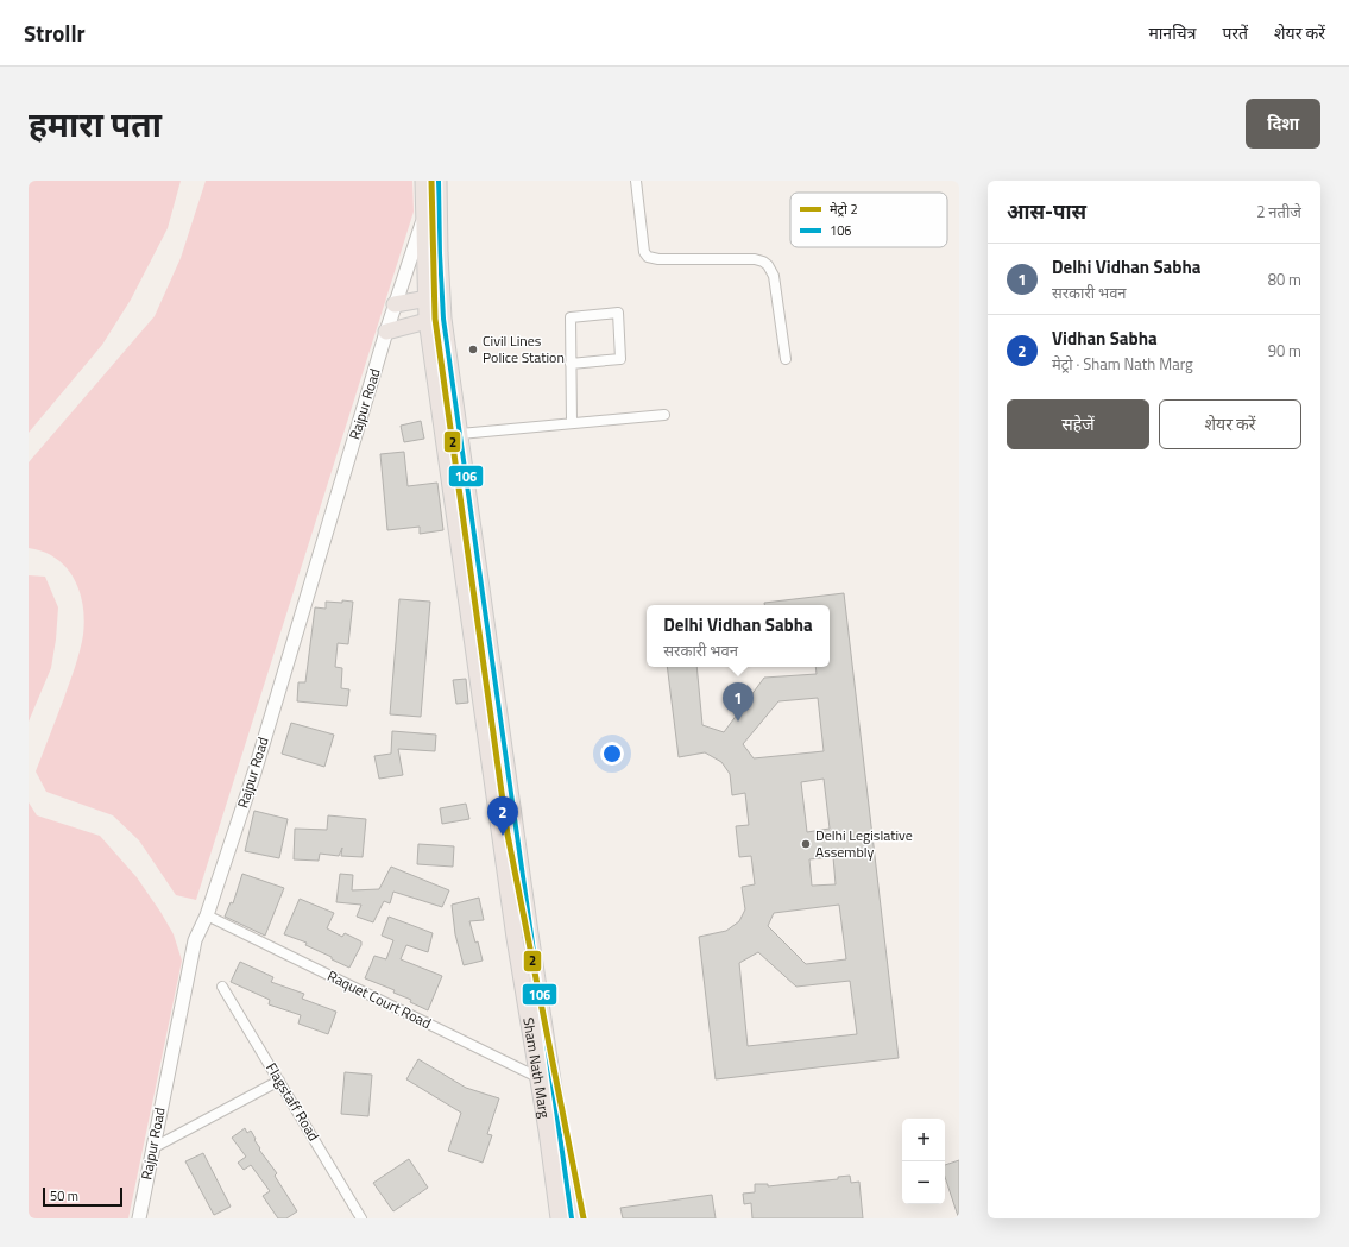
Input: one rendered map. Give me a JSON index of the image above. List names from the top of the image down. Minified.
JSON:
{"streets":{"main road":["Sham Nath Marg"],"street":["Rajpur Road","Raquet Court Road","Flagstaff Road"]},"crossings":[["Rajpur Road","Raquet Court Road"],["Rajpur Road","Sham Nath Marg"],["Raquet Court Road","Sham Nath Marg"]],"places":["Civil Lines Police Station","Delhi Legislative Assembly"],"lines":["metro line 2","transit line 106"],"legend":["मेट्रो 2","106"],"scale_bar":"50 m","page":{"header":"Strollr","nav":["मानचित्र","परतें","शेयर करें"],"title":"हमारा पता","buttons":["दिशा",["सहेजें","शेयर करें"]],"heading":["आस-पास","2 नतीजे"],"list":[{"mark":"1","name":"Delhi Vidhan Sabha","note":"सरकारी भवन","value":"80 m"},{"mark":"2","name":"Vidhan Sabha","note":"मेट्रो · Sham Nath Marg","value":"90 m"}],"popup":["Delhi Vidhan Sabha","सरकारी भवन"],"pins":["1","2"],"map_buttons":["+","−"],"scale":"50 m"}}
